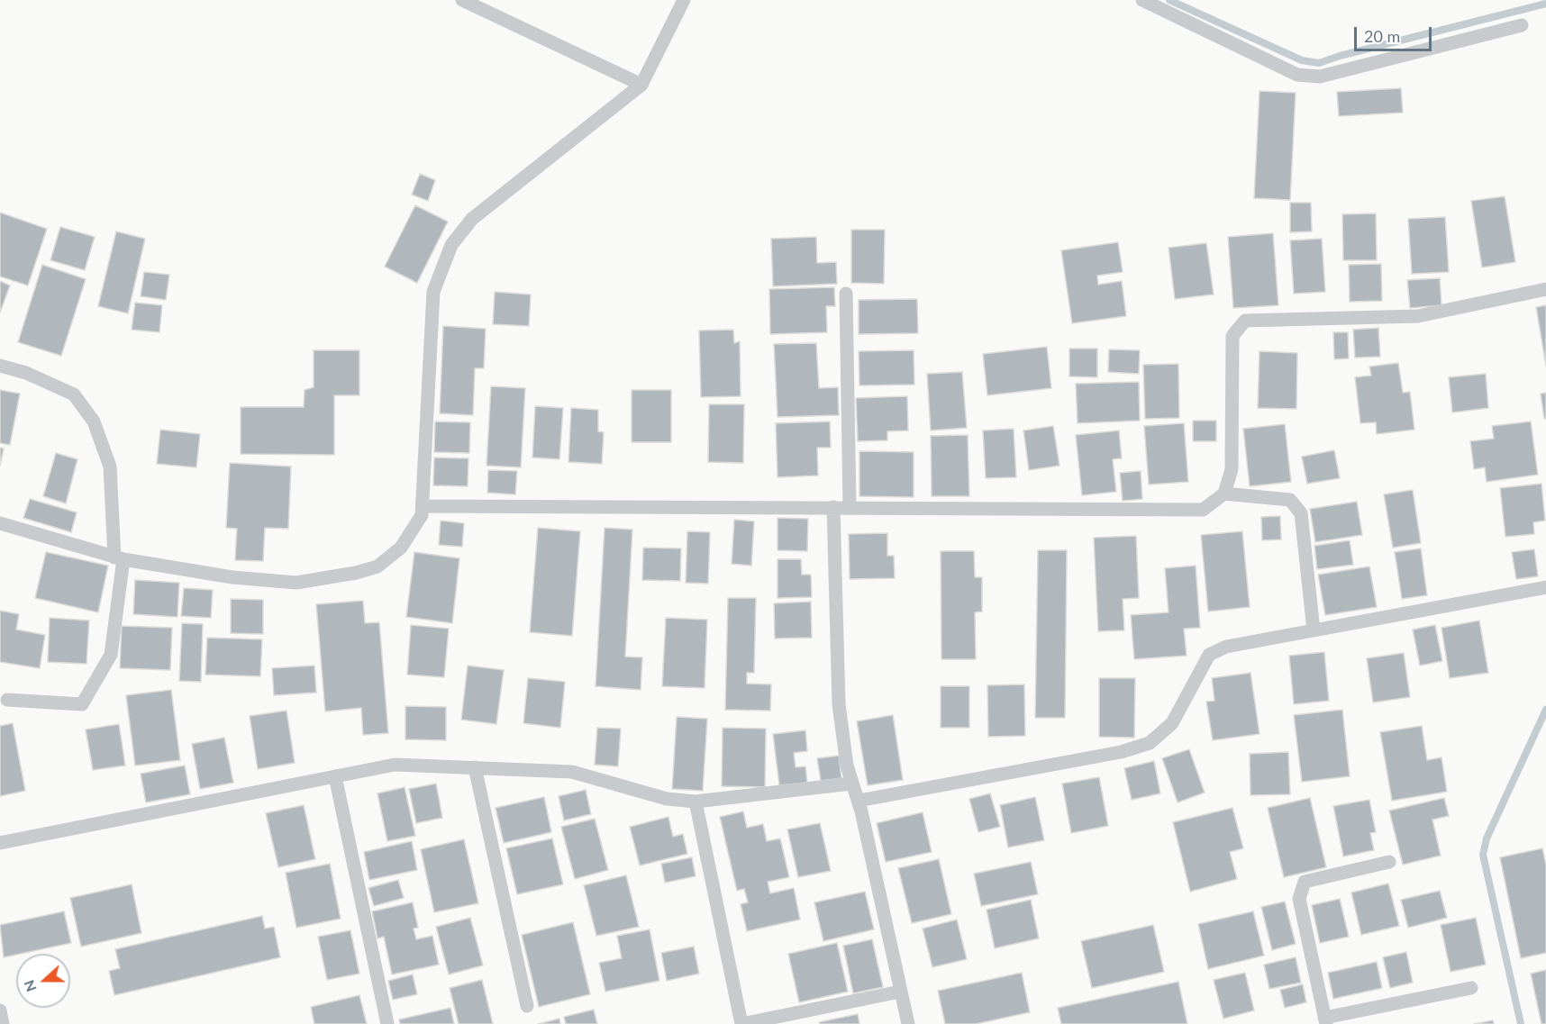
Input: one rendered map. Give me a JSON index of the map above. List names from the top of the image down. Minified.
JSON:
{"scale_bar":"20 m","north":"left"}
